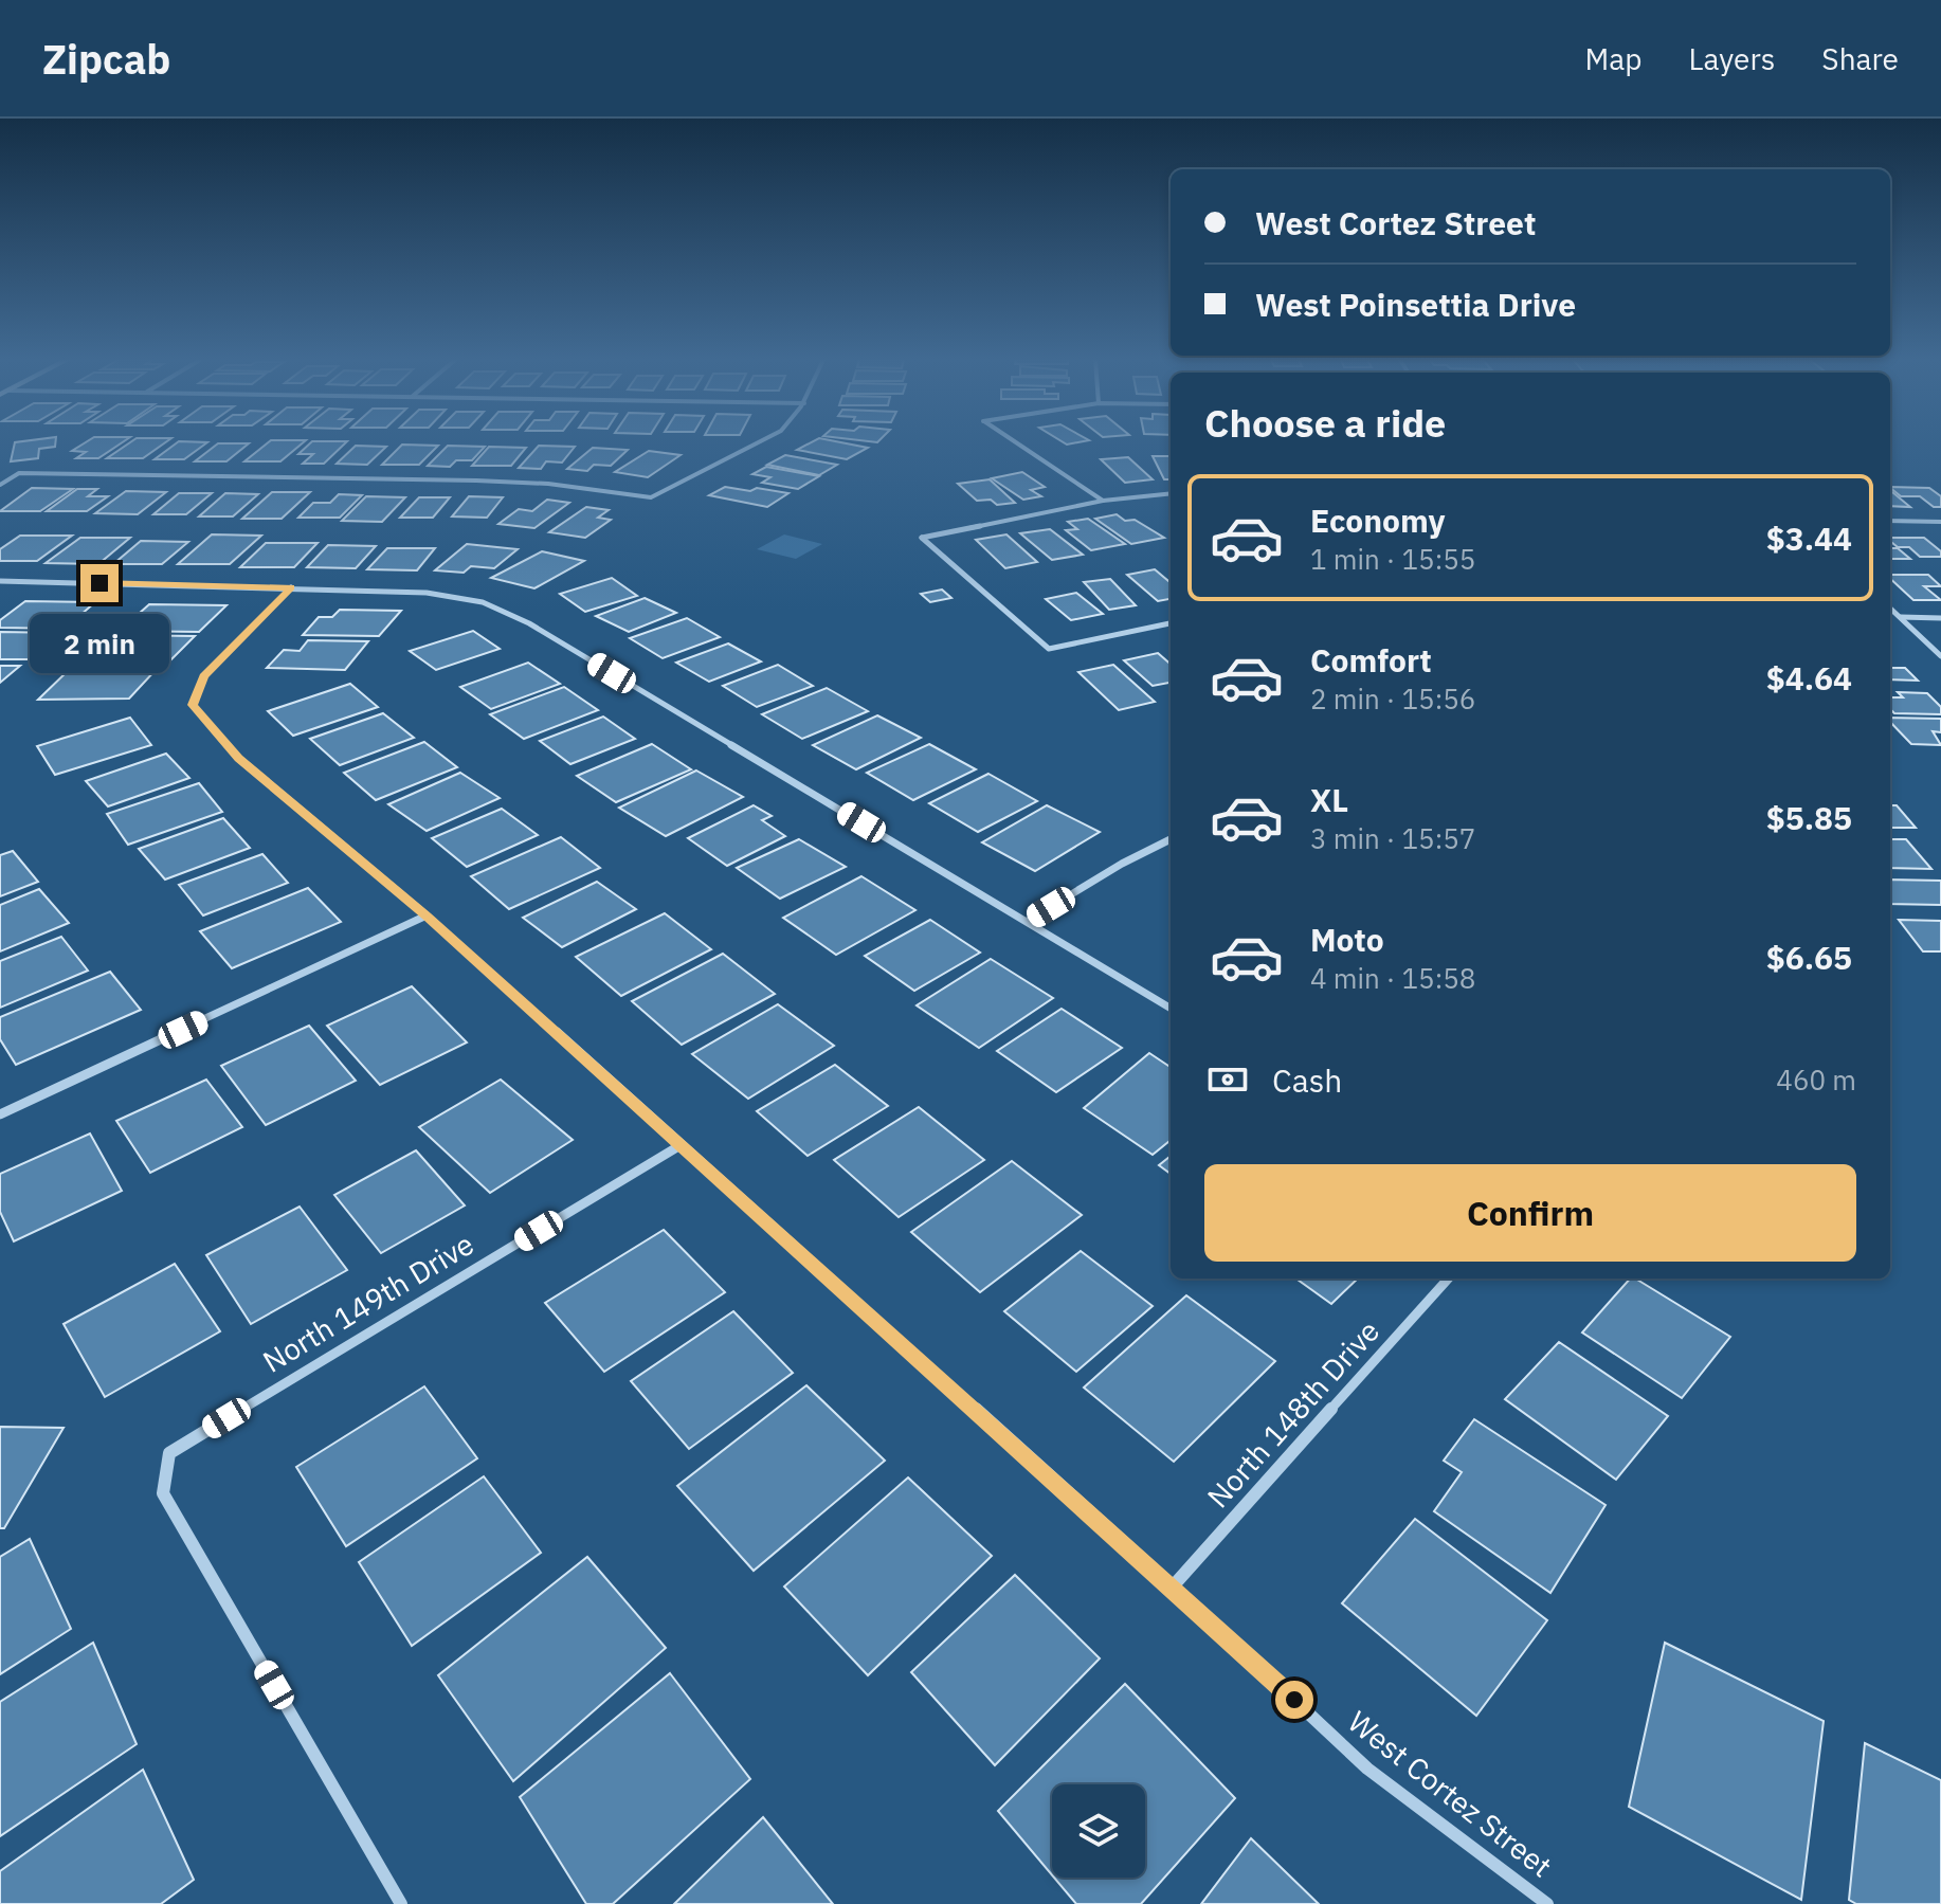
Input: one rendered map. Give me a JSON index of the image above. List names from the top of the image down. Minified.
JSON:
{"streets":{"street":["North 149th Drive","North 148th Drive","West Cortez Street"]},"crossings":[["North 149th Drive","West Cortez Street"],["North 148th Drive","West Cortez Street"]],"page":{"header":"Zipcab","nav":["Map","Layers","Share"],"banner":["West Cortez Street","West Poinsettia Drive"],"heading":"Choose a ride","list":[{"name":"Economy","note":"1 min · 15:55","value":"$3.44"},{"name":"Comfort","note":"2 min · 15:56","value":"$4.64"},{"name":"XL","note":"3 min · 15:57","value":"$5.85"},{"name":"Moto","note":"4 min · 15:58","value":"$6.65"}],"bubble":"2 min","pay":["Cash","460 m"],"buttons":"Confirm"}}
